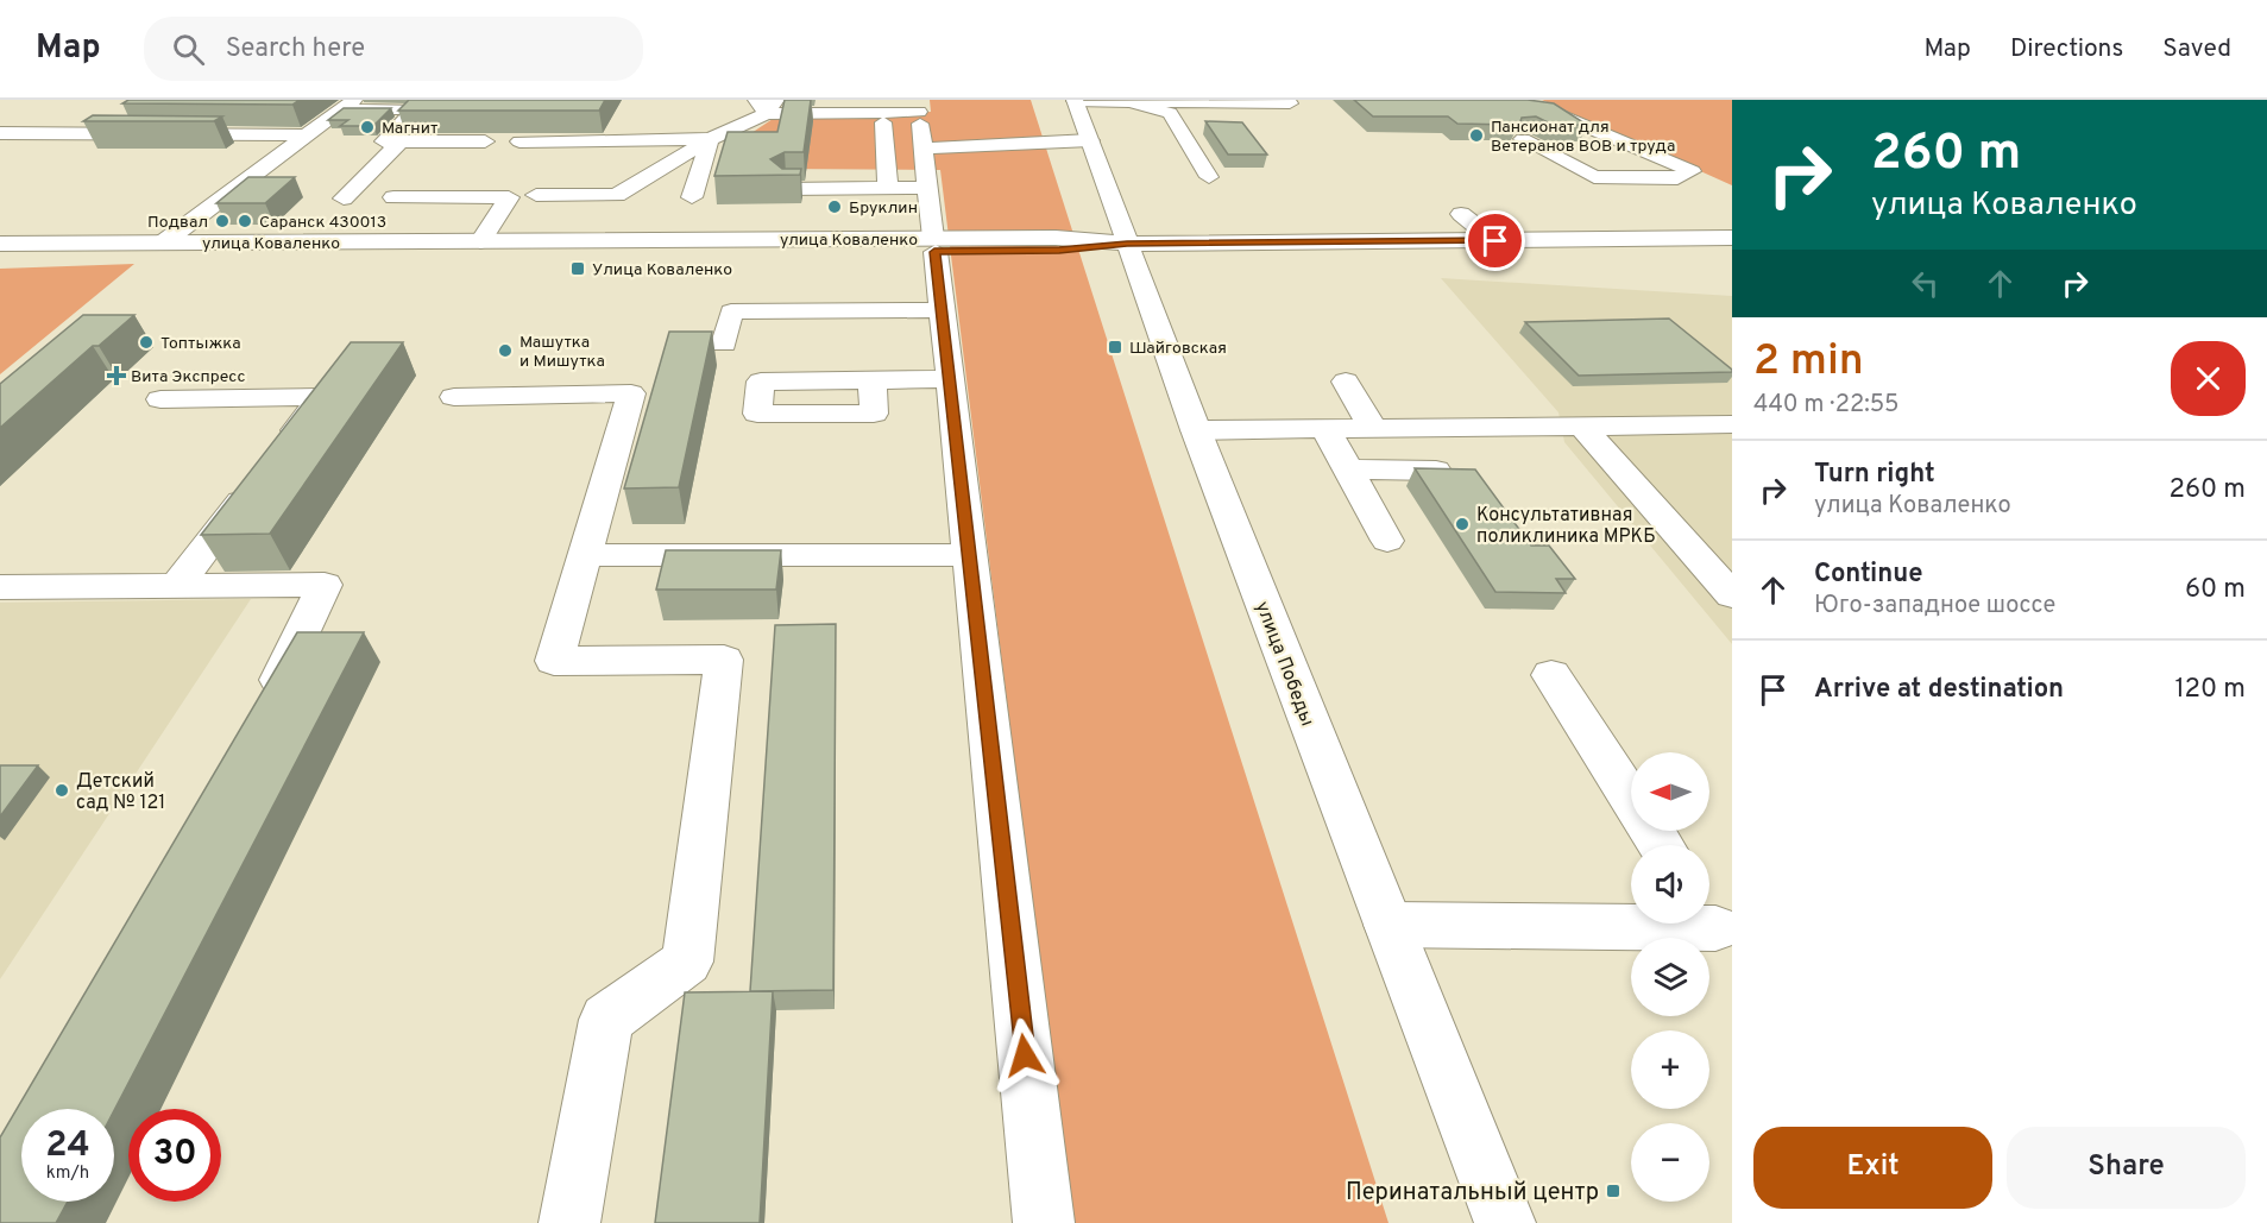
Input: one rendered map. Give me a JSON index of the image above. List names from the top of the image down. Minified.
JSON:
{"streets":{"main road":["улица Коваленко","улица Победы"]},"crossings":[["улица Коваленко","улица Победы"]],"places":{"other":["Магнит","Пансионат для Ветеранов ВОВ и труда","Бруклин","Подвал","Саранск 430013","Топтыжка","Машутка и Мишутка","Консультативная поликлиника МРКБ","Детский сад № 121"],"transit":["Улица Коваленко","Шайговская","Перинатальный центр"],"health":["Вита Экспресс"]},"north":"left","page":{"header":"Map","search":"Search here","nav":["Map","Directions","Saved"],"turn":["260 m","улица Коваленко"],"heading":["2 min","440 m · 22:55"],"list":[{"name":"Turn right","note":"улица Коваленко","value":"260 m"},{"name":"Continue","note":"Юго-западное шоссе","value":"60 m"},{"name":"Arrive at destination","value":"120 m"}],"map_buttons":["+","−"],"speed":"24 km/h","limit":"30","buttons":["Exit","Share"]}}
